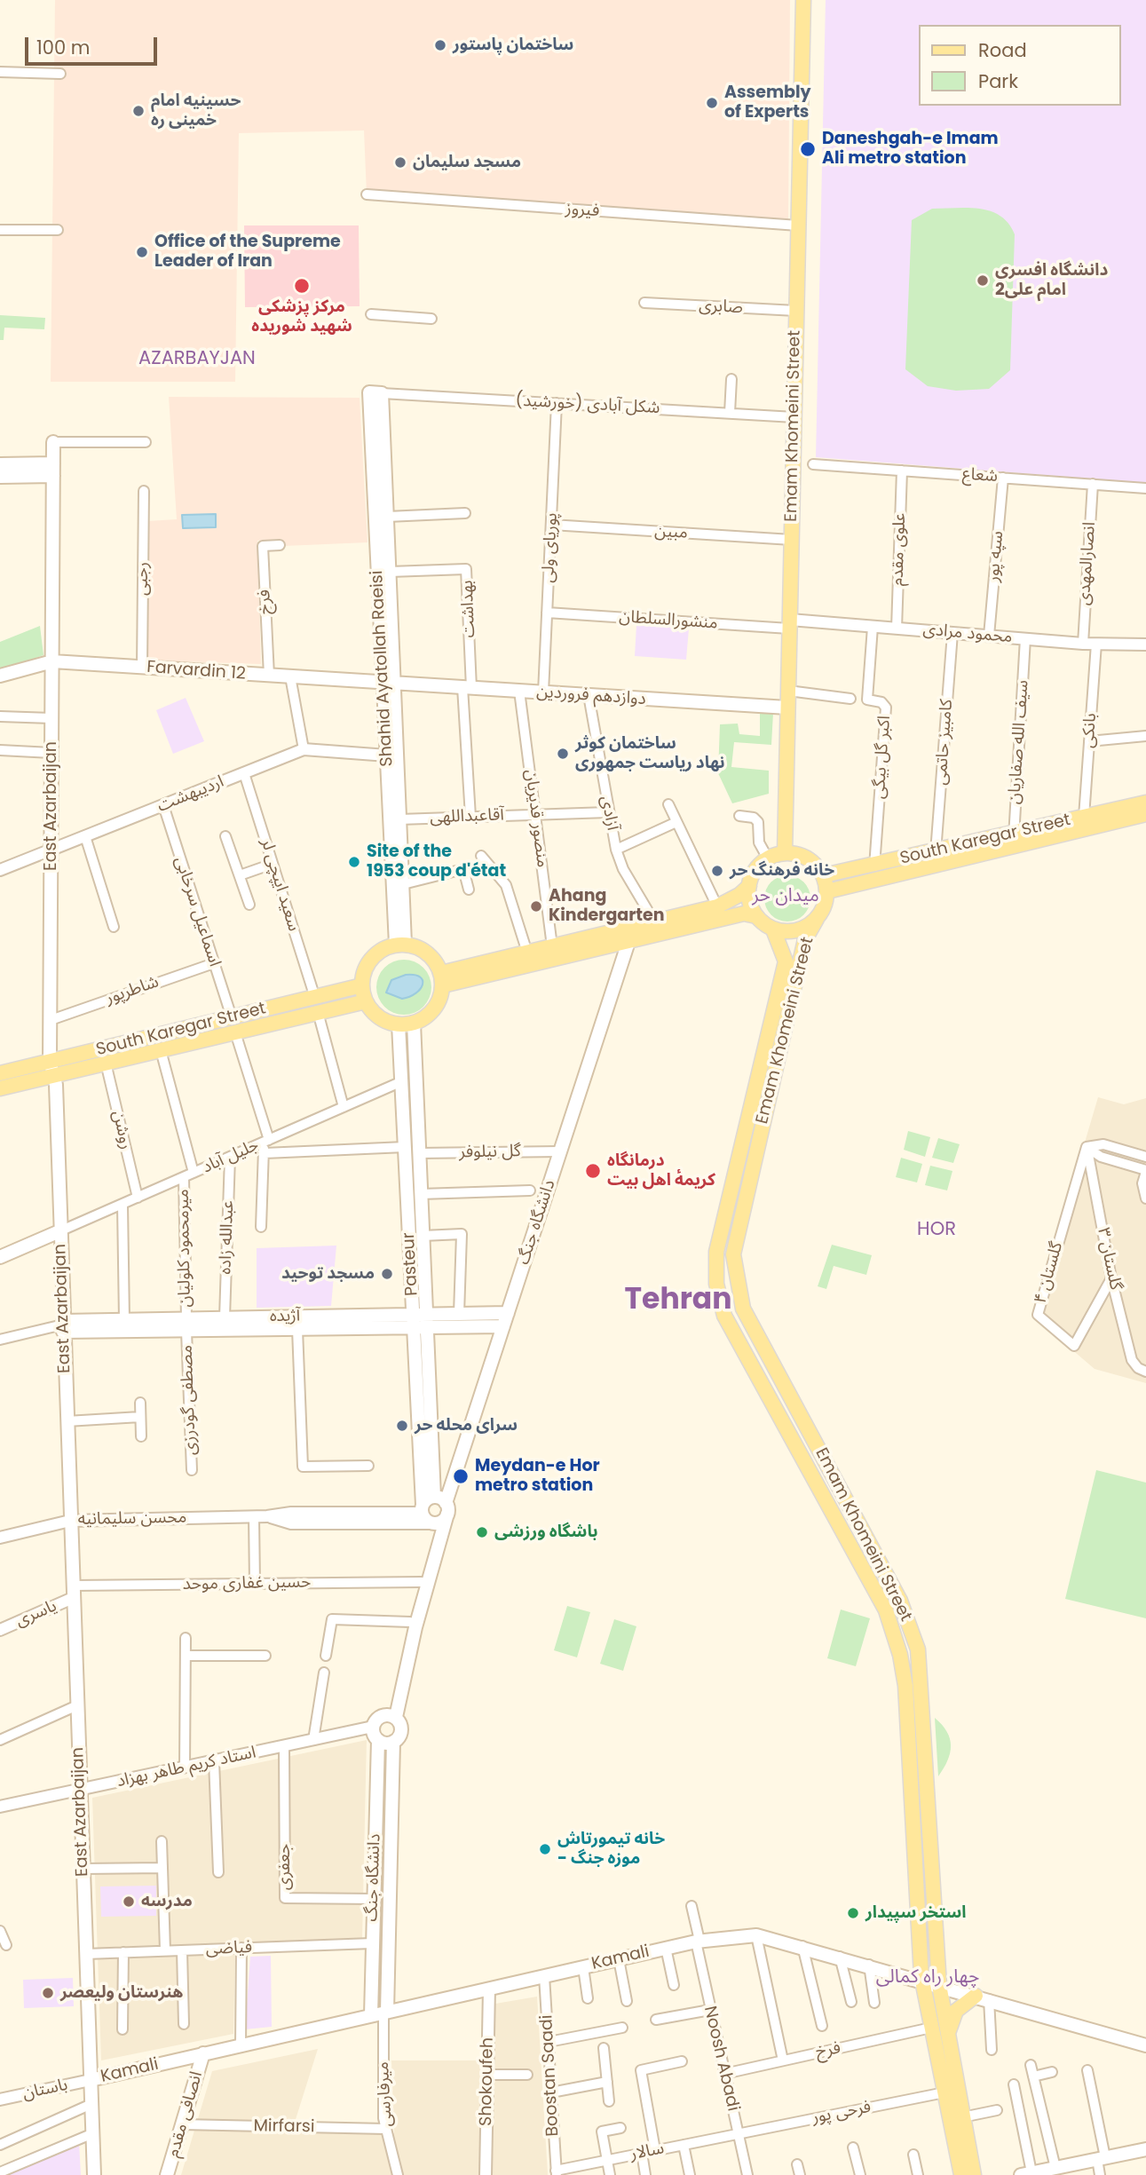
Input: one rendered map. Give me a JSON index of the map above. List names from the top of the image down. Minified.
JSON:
{"streets":{"main road":["Emam Khomeini Street","Shahid Ayatollah Raeisi","Farvardin 12","دوازدهم فروردین","East Azarbaijan","South Karegar Street","دانشگاه جنگ","Pasteur","آژیده","Kamali","انصافی مقدم"],"street":["فیروز","صابری","شکل آبادی (خورشید)","شعاع","مبین","پوریای ولی","علوی مقدم","سپه پور","انصارالمهدی","رجبی","فرخ","بهداشت","منشورالسلطان","محمود مرادی","بانکی","کامبیز حاتمی","سیف الله صفاریان","اکبر گل بیگی","اردیبهشت","آزادی","آقاعبداللهی","منصور قدیریان","سعید ایپچی لر","اسماعیل سرخابی","شاطرپور","روشن","گل نیلوفر","جلیل آباد","عبدالله زاده","میرمحمود کلولیان","گلستان ۳","گلستان ۴","مصطفی گودرزی","محسن سلیمانیه","حسین غفاری موحد","یاسری","استاد کریم طاهر بهزاد","جعفری","فیاضی","Noosh Abadi","Boostan Saadi","Shokoufeh","باستان","میرفارسی","فرحی پور","Mirfarsi","سالار"]},"crossings":[["فیروز","Emam Khomeini Street"],["صابری","Emam Khomeini Street"],["شکل آبادی (خورشید)","Emam Khomeini Street"],["شکل آبادی (خورشید)","پوریای ولی"],["شکل آبادی (خورشید)","Shahid Ayatollah Raeisi"],["Emam Khomeini Street","مبین"],["Emam Khomeini Street","فرخ"],["Emam Khomeini Street","منشورالسلطان"],["Emam Khomeini Street","محمود مرادی"],["Emam Khomeini Street","دوازدهم فروردین"],["Emam Khomeini Street","South Karegar Street"],["Emam Khomeini Street","Kamali"],["Emam Khomeini Street","فرحی پور"],["شعاع","علوی مقدم"],["شعاع","سپه پور"],["شعاع","انصارالمهدی"],["مبین","پوریای ولی"],["پوریای ولی","منشورالسلطان"],["پوریای ولی","دوازدهم فروردین"],["علوی مقدم","محمود مرادی"],["سپه پور","محمود مرادی"],["انصارالمهدی","محمود مرادی"],["رجبی","Farvardin 12"],["فرخ","Farvardin 12"],["فرخ","Noosh Abadi"],["بهداشت","Shahid Ayatollah Raeisi"],["بهداشت","دوازدهم فروردین"],["منشورالسلطان","محمود مرادی"],["محمود مرادی","بانکی"],["محمود مرادی","کامبیز حاتمی"],["محمود مرادی","سیف الله صفاریان"],["محمود مرادی","اکبر گل بیگی"],["Shahid Ayatollah Raeisi","Farvardin 12"],["Shahid Ayatollah Raeisi","دوازدهم فروردین"],["Shahid Ayatollah Raeisi","اردیبهشت"],["Shahid Ayatollah Raeisi","آقاعبداللهی"],["Shahid Ayatollah Raeisi","South Karegar Street"],["Shahid Ayatollah Raeisi","Pasteur"],["Farvardin 12","دوازدهم فروردین"],["Farvardin 12","East Azarbaijan"],["دوازدهم فروردین","آزادی"],["دوازدهم فروردین","منصور قدیریان"],["بانکی","South Karegar Street"],["کامبیز حاتمی","South Karegar Street"],["سیف الله صفاریان","South Karegar Street"],["اکبر گل بیگی","South Karegar Street"],["اردیبهشت","East Azarbaijan"],["اردیبهشت","سعید ایپچی لر"],["اردیبهشت","اسماعیل سرخابی"],["East Azarbaijan","South Karegar Street"],["East Azarbaijan","شاطرپور"],["East Azarbaijan","جلیل آباد"],["East Azarbaijan","آژیده"],["East Azarbaijan","محسن سلیمانیه"],["East Azarbaijan","حسین غفاری موحد"],["East Azarbaijan","یاسری"],["East Azarbaijan","استاد کریم طاهر بهزاد"],["East Azarbaijan","فیاضی"],["East Azarbaijan","Kamali"],["East Azarbaijan","باستان"],["آزادی","آقاعبداللهی"],["آقاعبداللهی","منصور قدیریان"],["South Karegar Street","سعید ایپچی لر"],["South Karegar Street","اسماعیل سرخابی"],["South Karegar Street","روشن"],["South Karegar Street","میرمحمود کلولیان"],["South Karegar Street","Pasteur"],["اسماعیل سرخابی","شاطرپور"],["روشن","جلیل آباد"],["گل نیلوفر","دانشگاه جنگ"],["گل نیلوفر","Pasteur"],["جلیل آباد","عبدالله زاده"],["جلیل آباد","میرمحمود کلولیان"],["جلیل آباد","Pasteur"],["دانشگاه جنگ","Pasteur"],["دانشگاه جنگ","آژیده"],["دانشگاه جنگ","محسن سلیمانیه"],["دانشگاه جنگ","حسین غفاری موحد"],["دانشگاه جنگ","استاد کریم طاهر بهزاد"],["دانشگاه جنگ","جعفری"],["دانشگاه جنگ","فیاضی"],["دانشگاه جنگ","Kamali"],["دانشگاه جنگ","میرفارسی"],["عبدالله زاده","آژیده"],["میرمحمود کلولیان","آژیده"],["میرمحمود کلولیان","مصطفی گودرزی"],["گلستان ۳","گلستان ۴"],["Pasteur","آژیده"],["Pasteur","محسن سلیمانیه"],["آژیده","مصطفی گودرزی"],["حسین غفاری موحد","یاسری"],["استاد کریم طاهر بهزاد","جعفری"],["Kamali","Noosh Abadi"],["Kamali","Boostan Saadi"],["Kamali","Shokoufeh"],["Kamali","باستان"],["Kamali","میرفارسی"],["Kamali","انصافی مقدم"],["Noosh Abadi","فرحی پور"],["Noosh Abadi","سالار"],["Boostan Saadi","سالار"],["میرفارسی","Mirfarsi"],["فرحی پور","سالار"],["انصافی مقدم","Mirfarsi"]],"districts":["AZARBAYJAN","میدان حر","HOR","Tehran","چهار راه کمالی"],"places":["ساختمان پاستور","Assembly of Experts","حسینیه امام خمینی ره","Daneshgah-e Imam Ali metro station","مسجد سلیمان","Office of the Supreme Leader of Iran","دانشگاه افسری امام علی2","مرکز پزشکی شهید شوریده","ساختمان کوثر نهاد ریاست جمهوری","Site of the 1953 coup d'état","خانه فرهنگ حر","Ahang Kindergarten","درمانگاه کریمهٔ اهل بیت","مسجد توحید","سرای محله حر","Meydan-e Hor metro station","باشگاه ورزشی","خانه تیمورتاش - موزه جنگ","مدرسه","استخر سپیدار","هنرستان ولیعصر"],"legend":["Road","Park"],"scale_bar":"100 m"}
